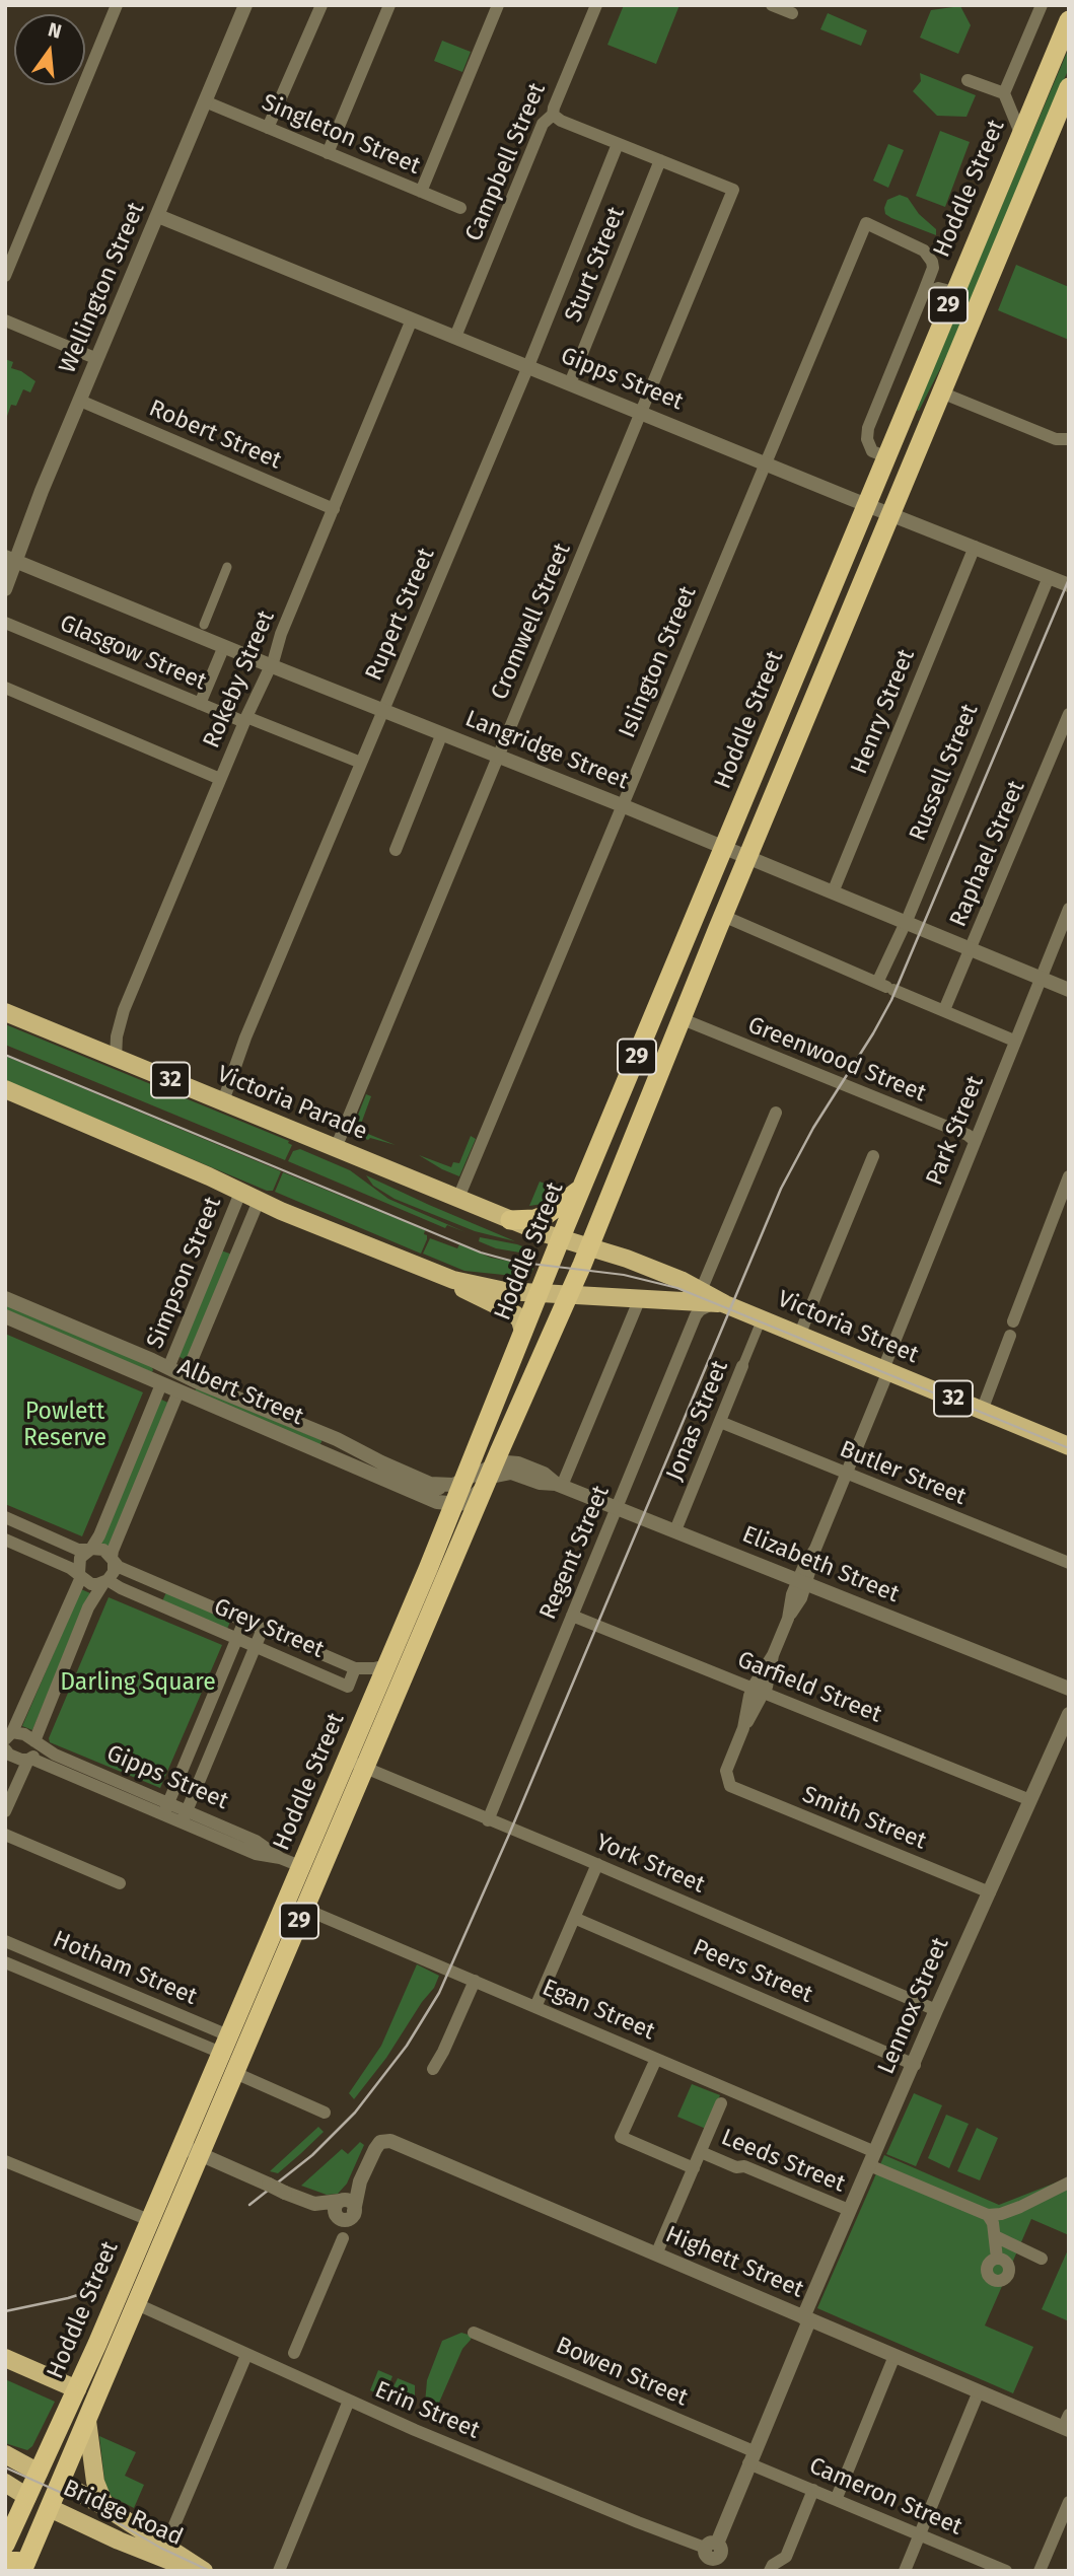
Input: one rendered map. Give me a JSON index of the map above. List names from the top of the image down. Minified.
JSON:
{"streets":{"highway":["Hoddle Street","29","Bridge Road"],"main road":["32","Victoria Parade","Victoria Street"],"street":["Singleton Street","Campbell Street","Sturt Street","Wellington Street","Gipps Street","Robert Street","Rupert Street","Cromwell Street","Glasgow Street","Islington Street","Rokeby Street","Henry Street","Langridge Street","Russell Street","Raphael Street","Greenwood Street","Park Street","Simpson Street","Albert Street","Jonas Street","Butler Street","Regent Street","Elizabeth Street","Grey Street","Garfield Street","Smith Street","York Street","Hotham Street","Peers Street","Lennox Street","Egan Street","Leeds Street","Highett Street","Bowen Street","Erin Street","Cameron Street"]},"crossings":[["Singleton Street","Wellington Street"],["Campbell Street","Gipps Street"],["Hoddle Street","29"],["Hoddle Street","Gipps Street"],["Hoddle Street","Langridge Street"],["Hoddle Street","Greenwood Street"],["Hoddle Street","32"],["Hoddle Street","Victoria Parade"],["Hoddle Street","Victoria Street"],["Hoddle Street","Albert Street"],["Hoddle Street","Elizabeth Street"],["Hoddle Street","Grey Street"],["Hoddle Street","York Street"],["Hoddle Street","Hotham Street"],["Hoddle Street","Egan Street"],["Hoddle Street","Erin Street"],["Hoddle Street","Bridge Road"],["Sturt Street","Gipps Street"],["Sturt Street","Cromwell Street"],["Wellington Street","Gipps Street"],["Wellington Street","Robert Street"],["Wellington Street","Langridge Street"],["29","Bridge Road"],["Gipps Street","Rupert Street"],["Gipps Street","Cromwell Street"],["Gipps Street","Islington Street"],["Gipps Street","Rokeby Street"],["Gipps Street","Henry Street"],["Gipps Street","Russell Street"],["Robert Street","Rokeby Street"],["Rupert Street","Glasgow Street"],["Rupert Street","Langridge Street"],["Rupert Street","Victoria Parade"],["Cromwell Street","Langridge Street"],["Cromwell Street","Victoria Parade"],["Glasgow Street","Rokeby Street"],["Islington Street","Langridge Street"],["Islington Street","Victoria Parade"],["Rokeby Street","Langridge Street"],["Rokeby Street","Victoria Parade"],["Henry Street","Langridge Street"],["Langridge Street","Russell Street"],["Langridge Street","Raphael Street"],["Langridge Street","Park Street"],["Greenwood Street","Park Street"],["32","Simpson Street"],["32","Victoria Street"],["32","Jonas Street"],["32","Regent Street"],["Victoria Parade","Victoria Street"],["Park Street","Victoria Street"],["Park Street","Butler Street"],["Park Street","Elizabeth Street"],["Park Street","Garfield Street"],["Park Street","Smith Street"],["Simpson Street","Albert Street"],["Simpson Street","Grey Street"],["Victoria Street","Regent Street"],["Albert Street","Elizabeth Street"],["Jonas Street","Butler Street"],["Jonas Street","Elizabeth Street"],["Regent Street","Elizabeth Street"],["Regent Street","Garfield Street"],["Regent Street","York Street"],["Garfield Street","Lennox Street"],["Smith Street","Lennox Street"],["York Street","Lennox Street"],["Peers Street","Lennox Street"],["Lennox Street","Egan Street"],["Lennox Street","Leeds Street"],["Lennox Street","Highett Street"],["Lennox Street","Bowen Street"],["Lennox Street","Erin Street"],["Lennox Street","Cameron Street"],["Bowen Street","Cameron Street"]],"parks":["Powlett Reserve","Darling Square"],"north":"top"}
